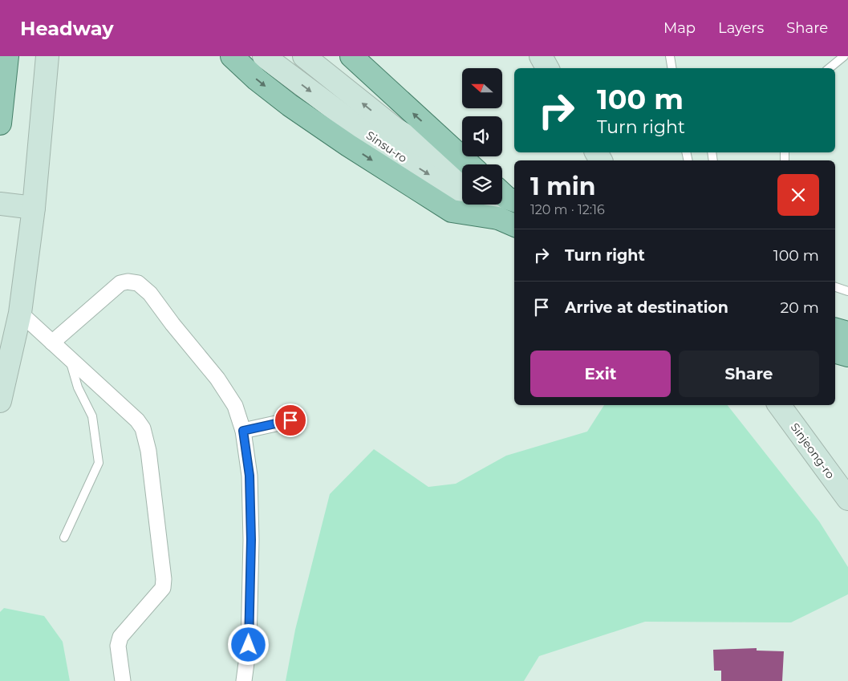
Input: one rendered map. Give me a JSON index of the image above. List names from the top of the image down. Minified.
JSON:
{"streets":{"street":["Sinsu-ro","Sinjeong-ro"]},"north":"left","page":{"header":"Headway","nav":["Map","Layers","Share"],"turn":["100 m","Turn right"],"heading":["1 min","120 m · 12:16"],"list":[{"name":"Turn right","value":"100 m"},{"name":"Arrive at destination","value":"20 m"}],"buttons":["Exit","Share"]}}
